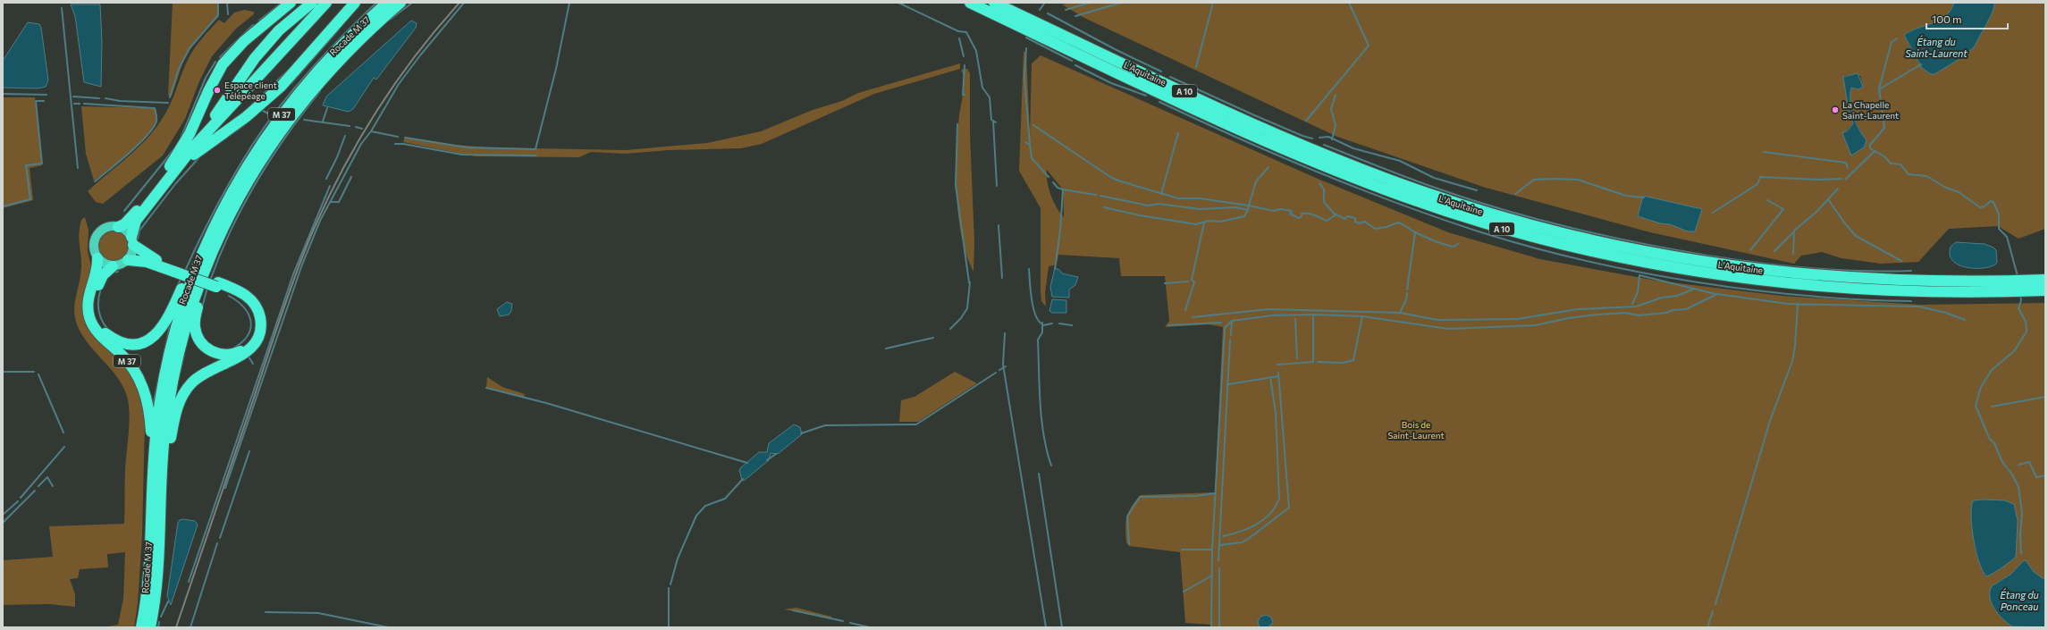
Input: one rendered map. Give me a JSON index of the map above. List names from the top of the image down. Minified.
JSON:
{"streets":{"highway":["Rocade M 37","L'Aquitaine","A 10","M 37"]},"crossings":[["Rocade M 37","M 37"]],"water":["Étang du Saint-Laurent","Étang du Ponceau"],"parks":["Bois de Saint-Laurent"],"places":["Espace client Télépéage","La Chapelle Saint-Laurent"],"scale_bar":"100 m"}
